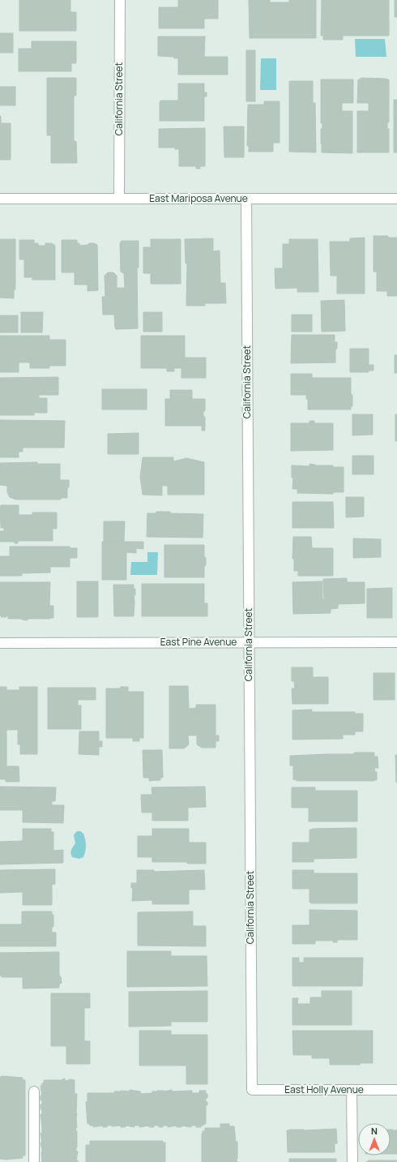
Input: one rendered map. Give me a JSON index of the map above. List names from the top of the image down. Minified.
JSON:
{"streets":{"street":["California Street","East Mariposa Avenue","East Pine Avenue","East Holly Avenue"]},"crossings":[["California Street","East Mariposa Avenue"],["California Street","East Pine Avenue"],["California Street","East Holly Avenue"]],"north":"top"}
